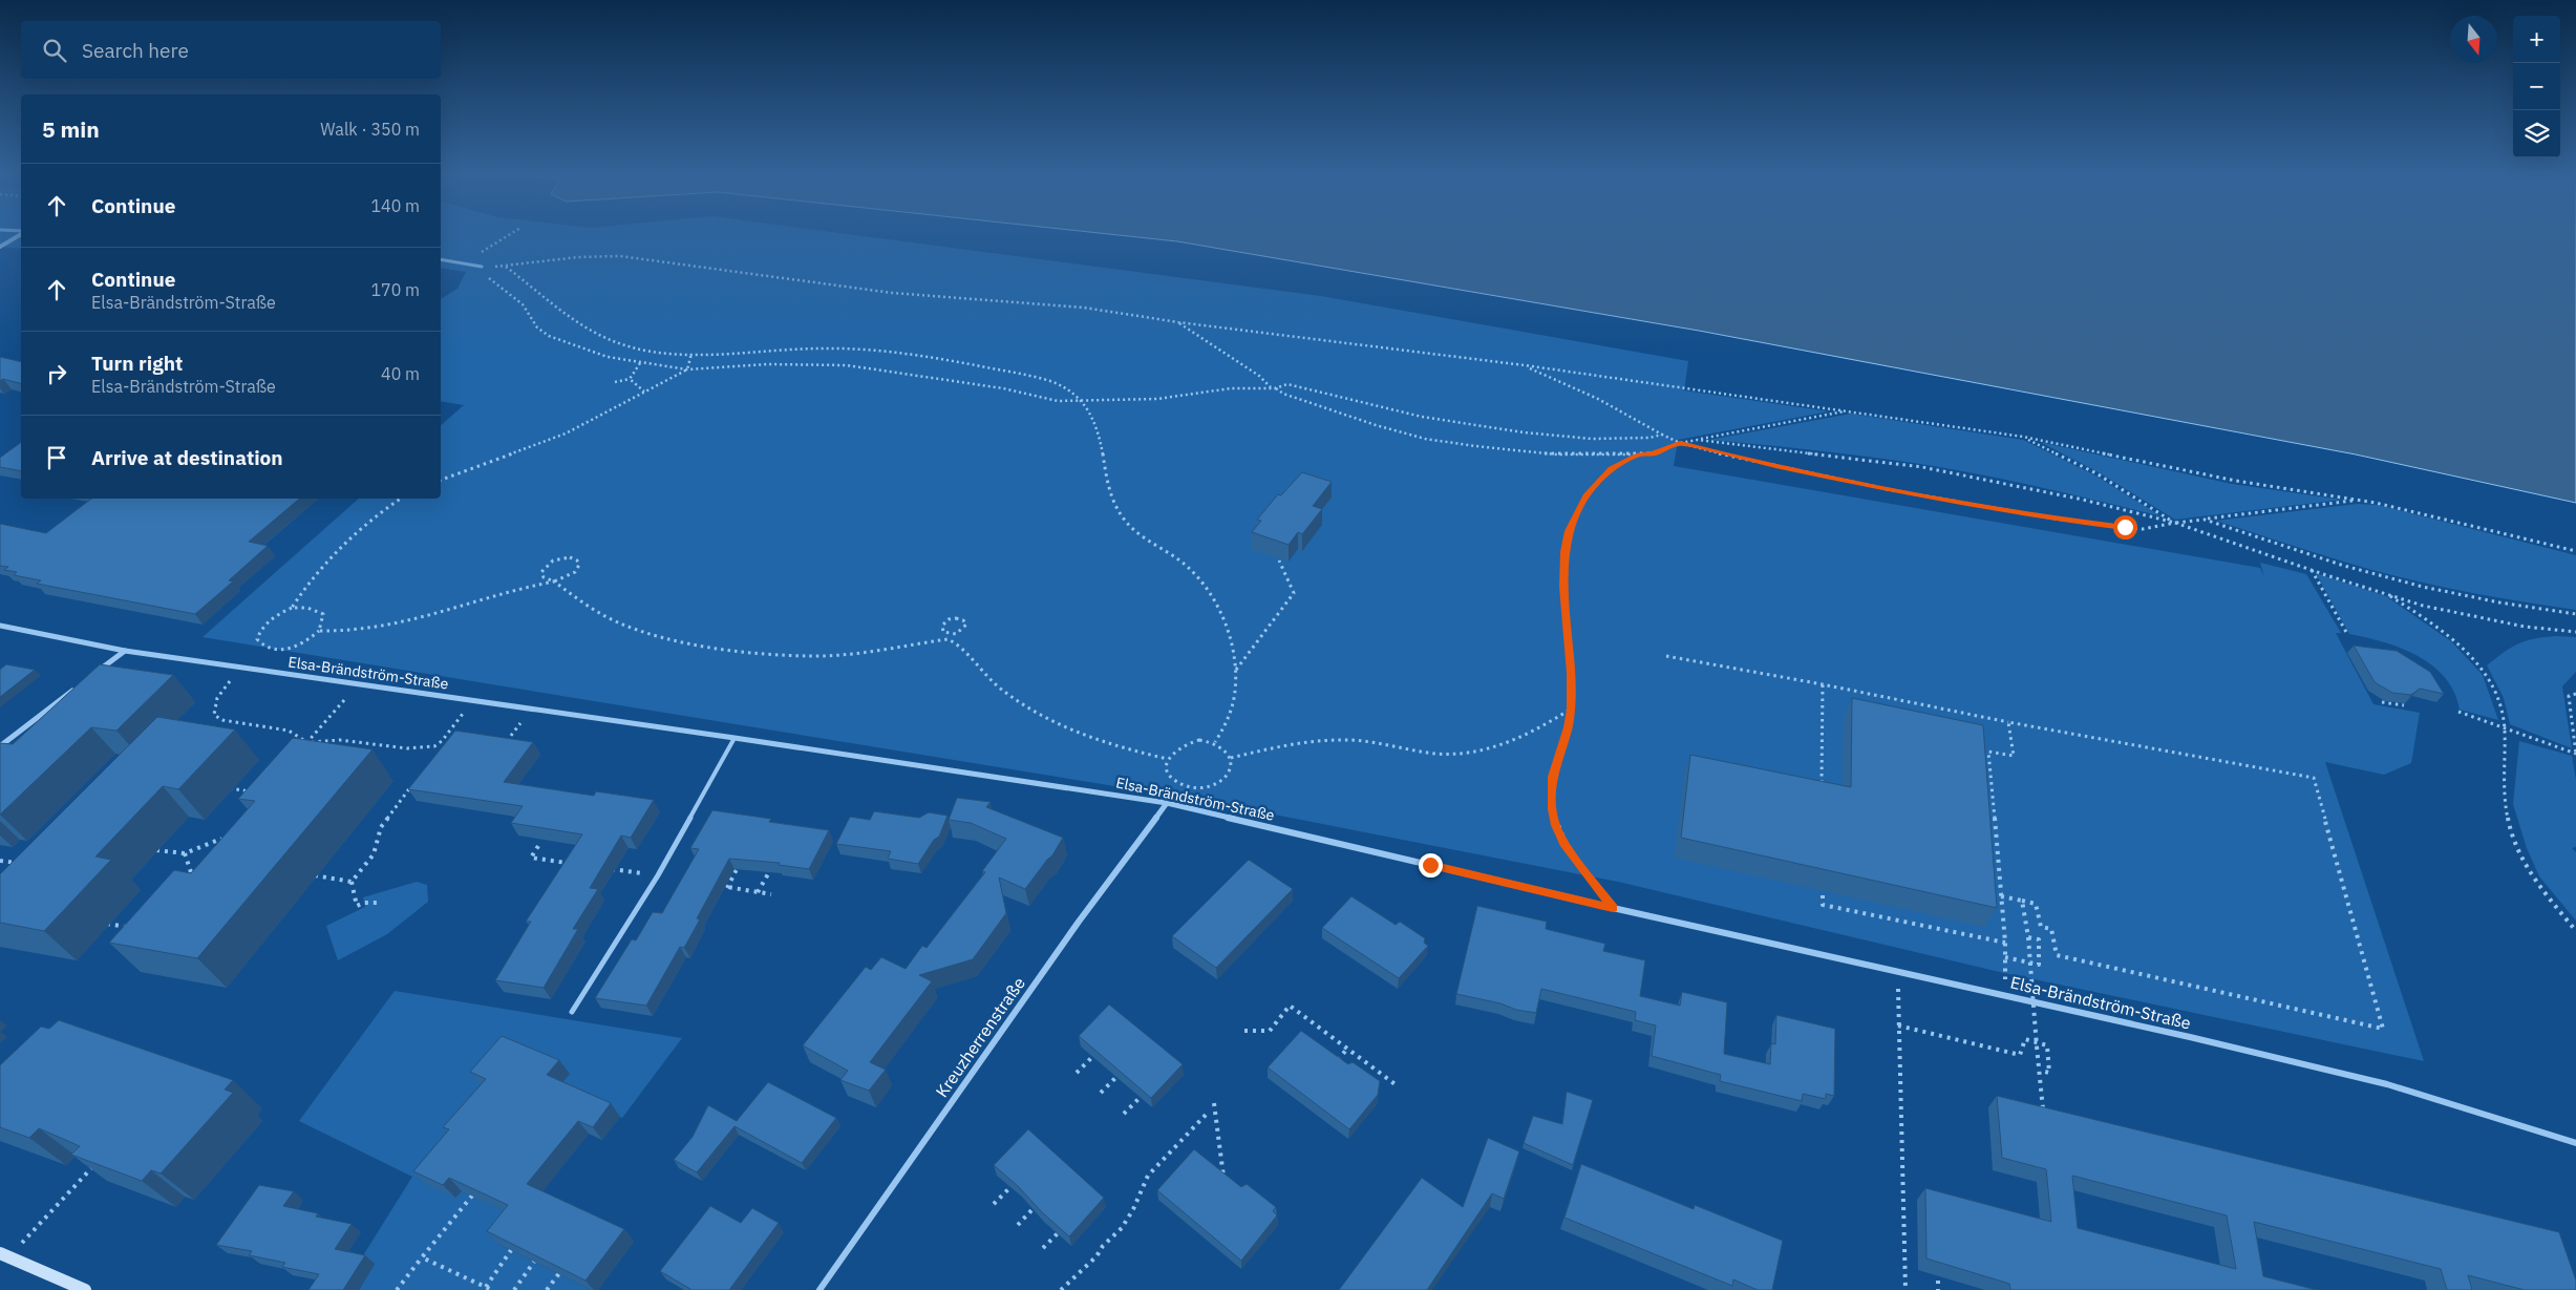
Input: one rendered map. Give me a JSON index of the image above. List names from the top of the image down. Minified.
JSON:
{"streets":{"street":["Elsa-Brändström-Straße","Kreuzherrenstraße"]},"crossings":[["Elsa-Brändström-Straße","Kreuzherrenstraße"]],"north":"bottom","page":{"map_buttons":["+","−"],"search":"Search here","heading":["5 min","Walk · 350 m"],"list":[["Continue","140 m"],["Continue","Elsa-Brändström-Straße","170 m"],["Turn right","Elsa-Brändström-Straße","40 m"],"Arrive at destination"]}}
